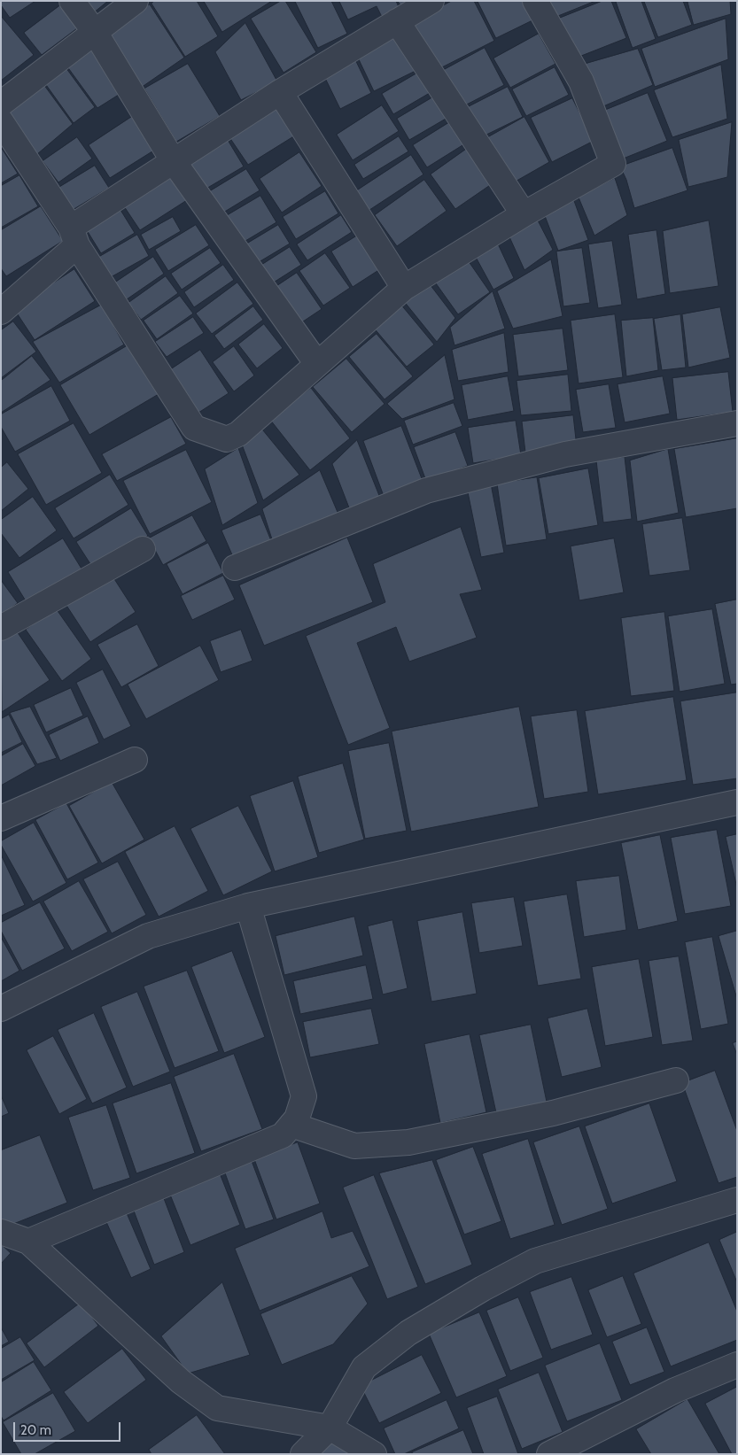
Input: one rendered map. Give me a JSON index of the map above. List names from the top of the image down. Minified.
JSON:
{"scale_bar":"20 m"}
